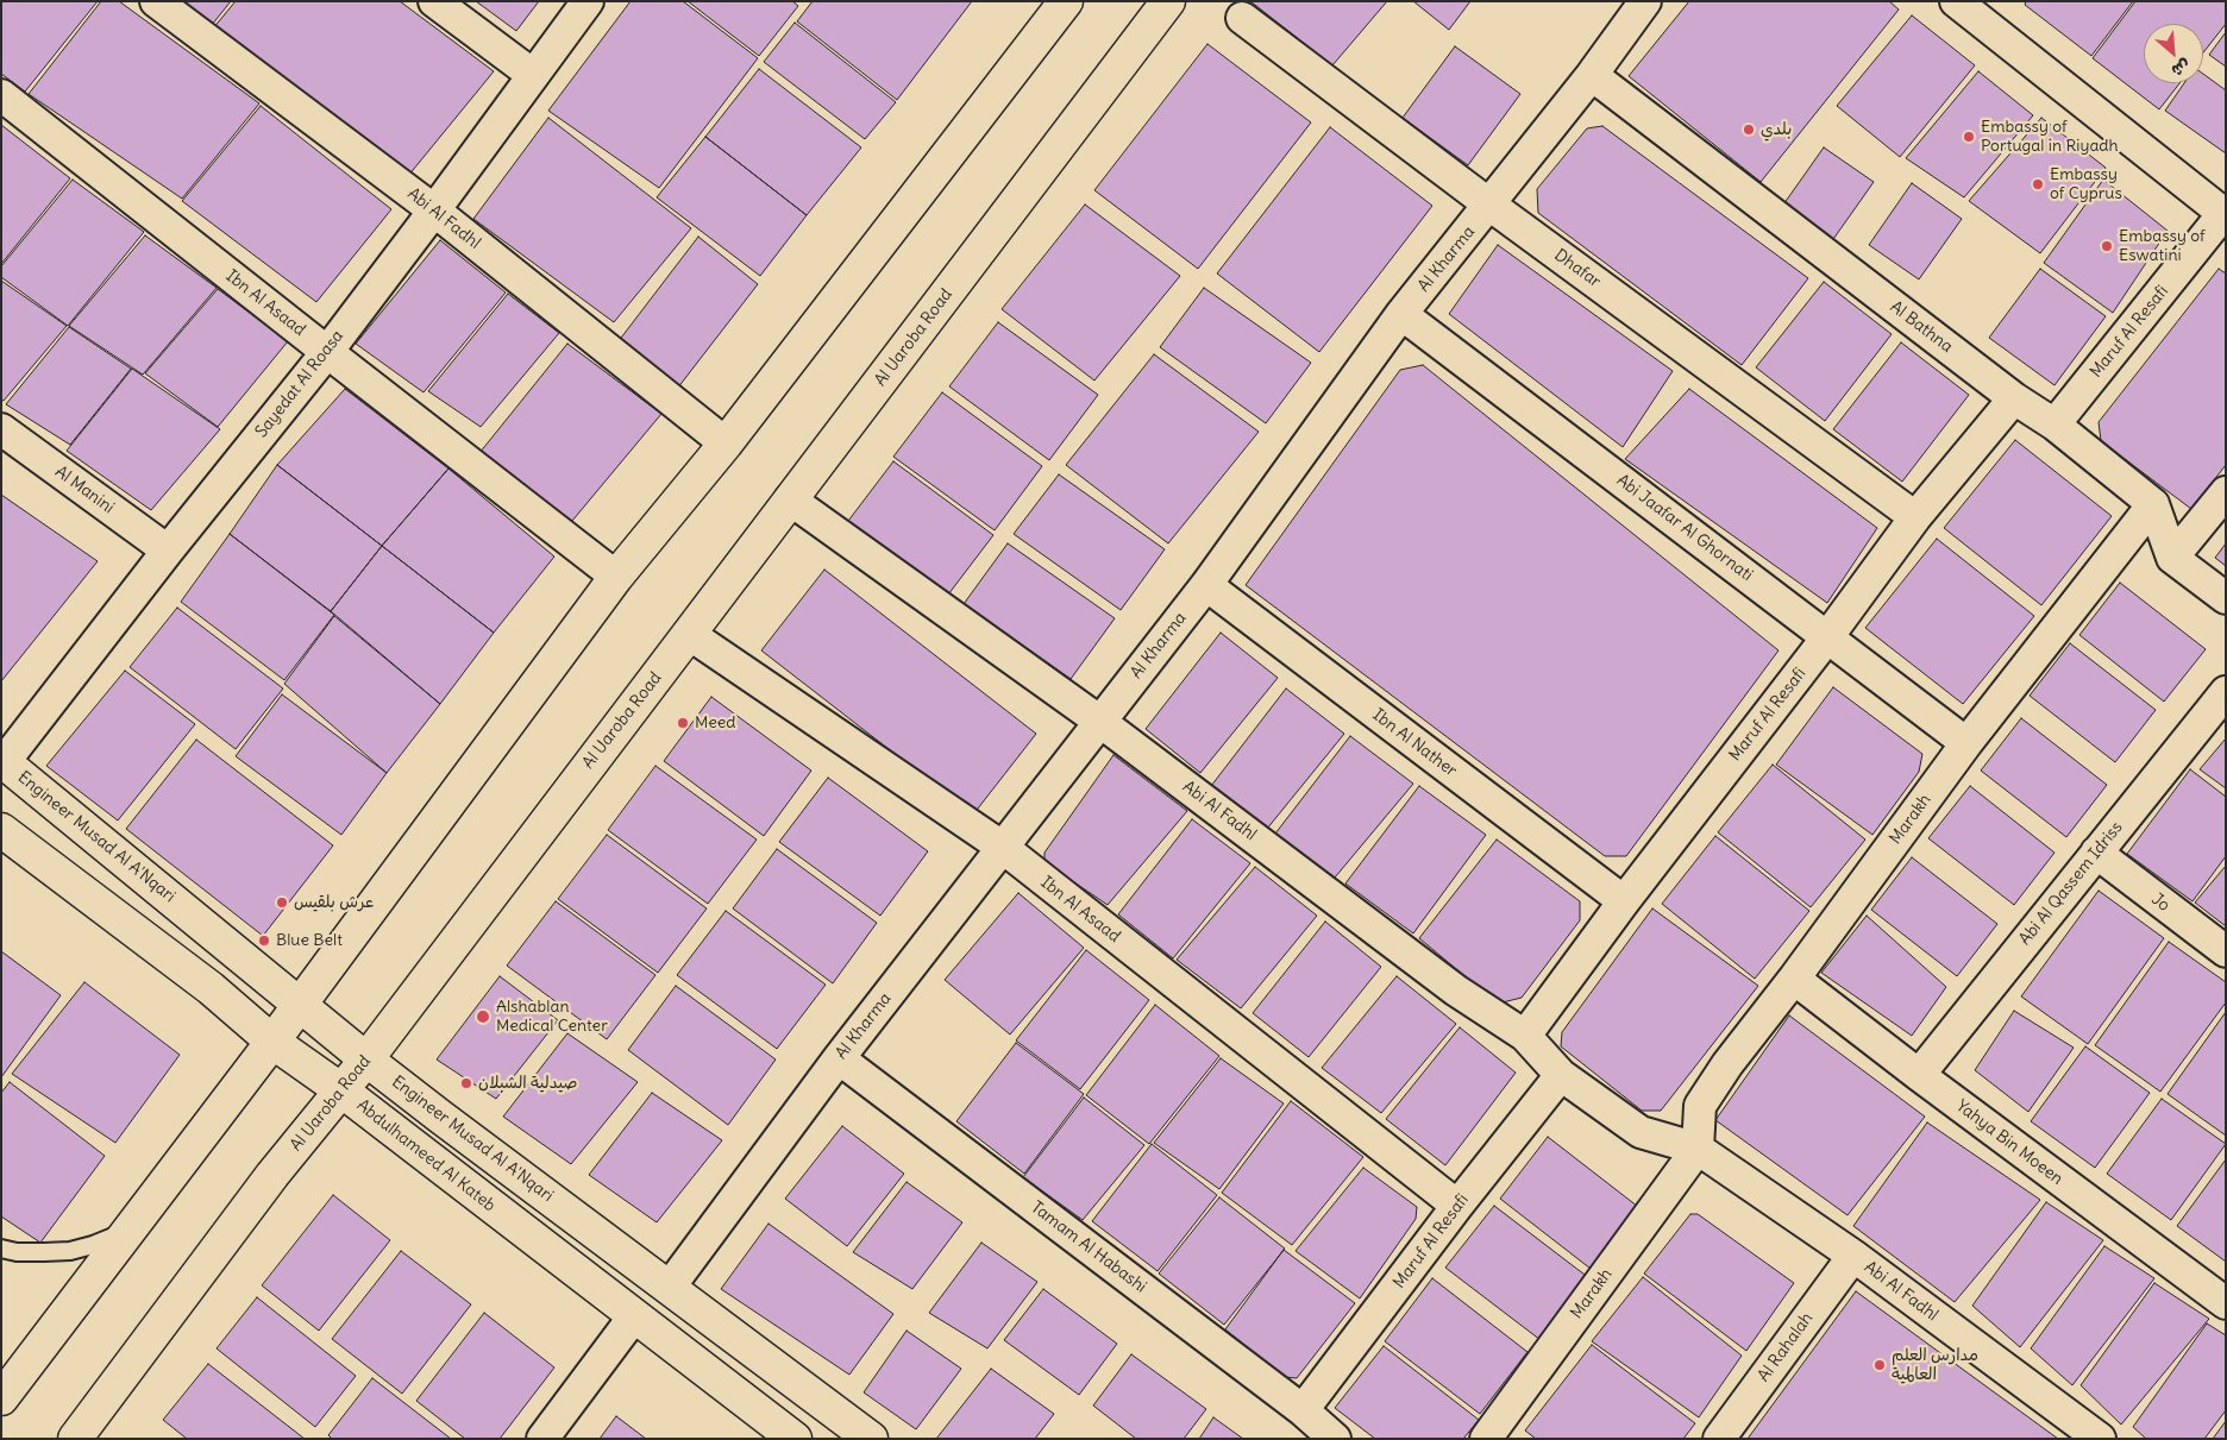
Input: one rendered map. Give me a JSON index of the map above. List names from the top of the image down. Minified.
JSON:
{"streets":{"main road":["Al Uaroba Road","Engineer Musad Al A'Nqari","Abdulhameed Al Kateb"],"street":["Abi Al Fadhl","Al Kharma","Dhafar","Ibn Al Asaad","Al Bathna","Maruf Al Resafi","Sayedat Al Roasa","Al Manini","Abi Jaafar Al Ghornati","Ibn Al Nather","Marakh","Abi Al Qassem Idriss","Jo","Yahya Bin Moeen","Tamam Al Habashi","Al Rahalah"]},"crossings":[["Abi Al Fadhl","Al Kharma"],["Abi Al Fadhl","Maruf Al Resafi"],["Abi Al Fadhl","Al Uaroba Road"],["Abi Al Fadhl","Sayedat Al Roasa"],["Abi Al Fadhl","Marakh"],["Abi Al Fadhl","Al Rahalah"],["Al Kharma","Dhafar"],["Al Kharma","Ibn Al Asaad"],["Al Kharma","Al Bathna"],["Al Kharma","Abi Jaafar Al Ghornati"],["Al Kharma","Ibn Al Nather"],["Al Kharma","Engineer Musad Al A'Nqari"],["Al Kharma","Tamam Al Habashi"],["Dhafar","Maruf Al Resafi"],["Ibn Al Asaad","Maruf Al Resafi"],["Ibn Al Asaad","Al Uaroba Road"],["Ibn Al Asaad","Sayedat Al Roasa"],["Al Bathna","Maruf Al Resafi"],["Al Bathna","Marakh"],["Maruf Al Resafi","Abi Jaafar Al Ghornati"],["Maruf Al Resafi","Ibn Al Nather"],["Maruf Al Resafi","Tamam Al Habashi"],["Al Uaroba Road","Engineer Musad Al A'Nqari"],["Al Uaroba Road","Abdulhameed Al Kateb"],["Sayedat Al Roasa","Al Manini"],["Sayedat Al Roasa","Engineer Musad Al A'Nqari"],["Abi Jaafar Al Ghornati","Marakh"],["Marakh","Yahya Bin Moeen"],["Abi Al Qassem Idriss","Jo"],["Abi Al Qassem Idriss","Yahya Bin Moeen"]],"places":["بلدي","Embassy of Portugal in Riyadh","Embassy of Cyprus","Embassy of Eswatini","Meed","عرش بلقيس","Blue Belt","Alshablan Medical Center","صيدلية الشبلان","مدارس العلم العالمية"],"north":"bottom right"}
